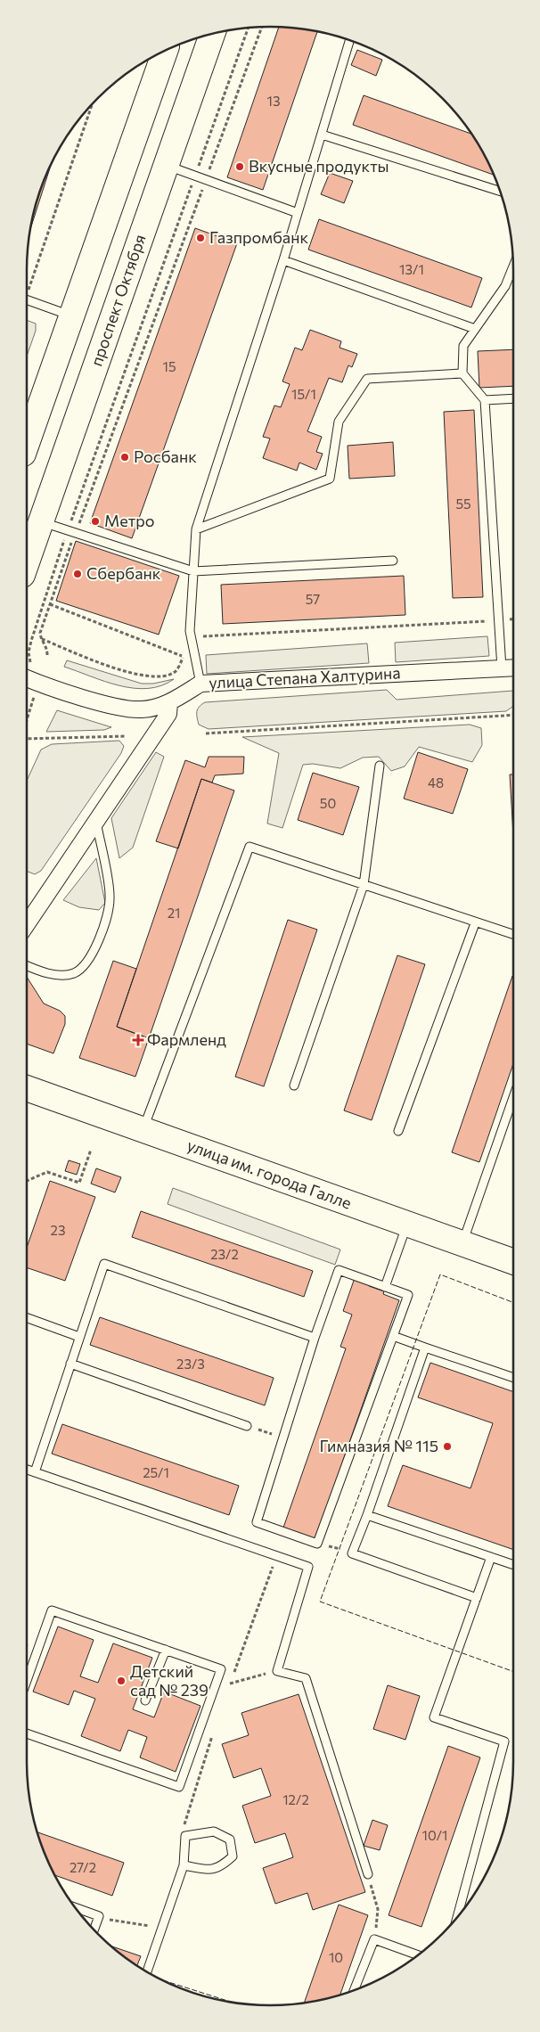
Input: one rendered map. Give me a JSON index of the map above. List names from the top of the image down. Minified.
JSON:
{"streets":{"main road":["проспект Октября","улица им. города Галле"],"street":["улица Степана Халтурина"]},"places":{"other":["Вкусные продукты","Газпромбанк","Росбанк","Метро","Сбербанк","Гимназия № 115","Детский сад № 239"],"health":["Фармленд"]},"house_numbers":["13","13/1","15","15/1","55","57","48","50","21","23","23/2","23/3","25/1","12/2","10/1","27/2","10"]}
